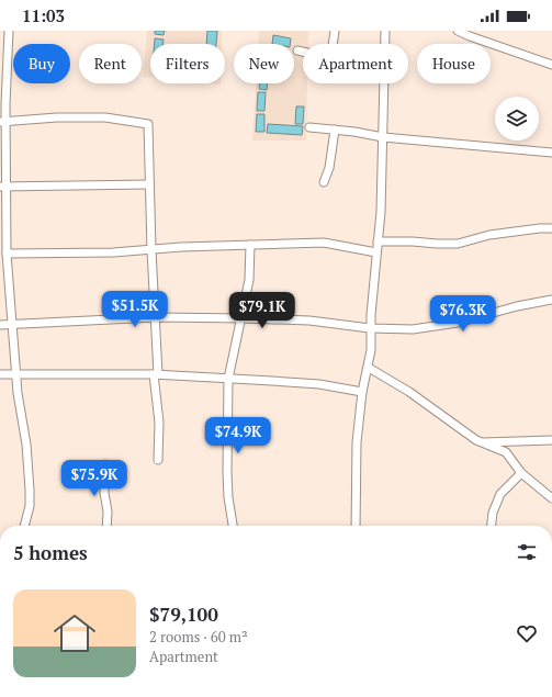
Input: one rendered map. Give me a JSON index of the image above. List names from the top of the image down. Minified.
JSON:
{"page":{"status":"11:03","chip":["Buy","Rent","Filters","New","Apartment","House"],"price":["$51.5K","$79.1K","$76.3K","$74.9K","$75.9K"],"heading":"5 homes","list":[{"name":"$79,100","note":"2 rooms · 60 m² · Apartment"}]}}
